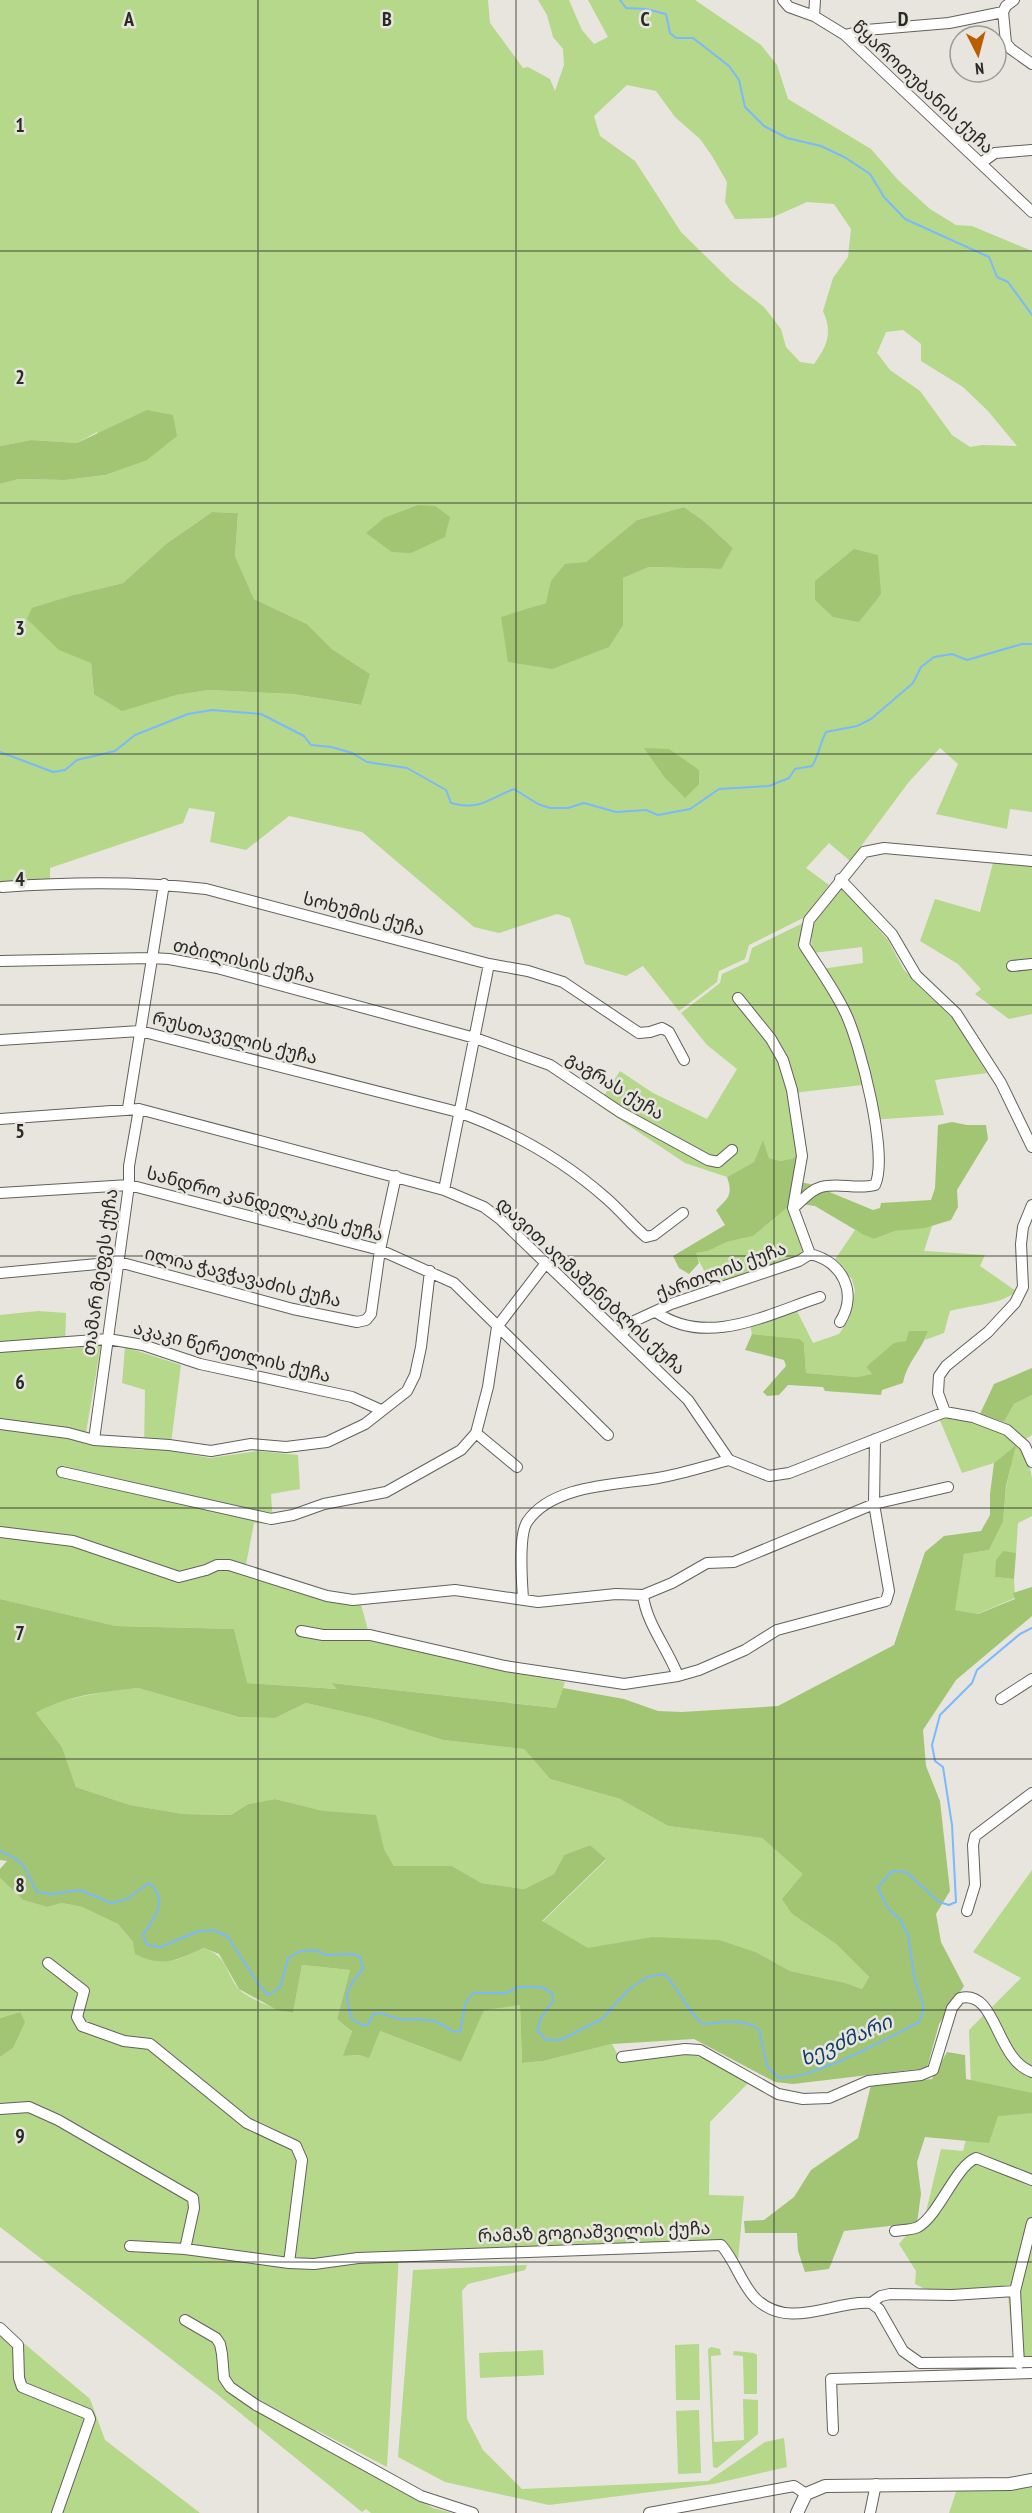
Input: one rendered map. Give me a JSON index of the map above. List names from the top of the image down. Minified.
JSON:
{"streets":{"street":["წყაროთუბანის ქუჩა","სოხუმის ქუჩა","თბილისის ქუჩა","რუსთაველის ქუჩა","გაგრას ქუჩა","სანდრო კანდელაკის ქუჩა","ქართლის ქუჩა","თამარ მეფეს ქუჩა","ილია ჭავჭავაძის ქუჩა","დავით აღმაშენებლის ქუჩა","აკაკი წერეთლის ქუჩა","რამაზ გოგიაშვილის ქუჩა"]},"crossings":[["სოხუმის ქუჩა","თამარ მეფეს ქუჩა"],["თბილისის ქუჩა","გაგრას ქუჩა"],["თბილისის ქუჩა","თამარ მეფეს ქუჩა"],["რუსთაველის ქუჩა","თამარ მეფეს ქუჩა"],["სანდრო კანდელაკის ქუჩა","თამარ მეფეს ქუჩა"],["სანდრო კანდელაკის ქუჩა","ილია ჭავჭავაძის ქუჩა"],["ქართლის ქუჩა","დავით აღმაშენებლის ქუჩა"],["თამარ მეფეს ქუჩა","ილია ჭავჭავაძის ქუჩა"],["თამარ მეფეს ქუჩა","დავით აღმაშენებლის ქუჩა"],["თამარ მეფეს ქუჩა","აკაკი წერეთლის ქუჩა"],["ილია ჭავჭავაძის ქუჩა","დავით აღმაშენებლის ქუჩა"]],"water":["ხევძმარი"],"north":"bottom","grid":{"columns":["A","B","C","D"],"rows":["1","2","3","4","5","6","7","8","9"]}}
